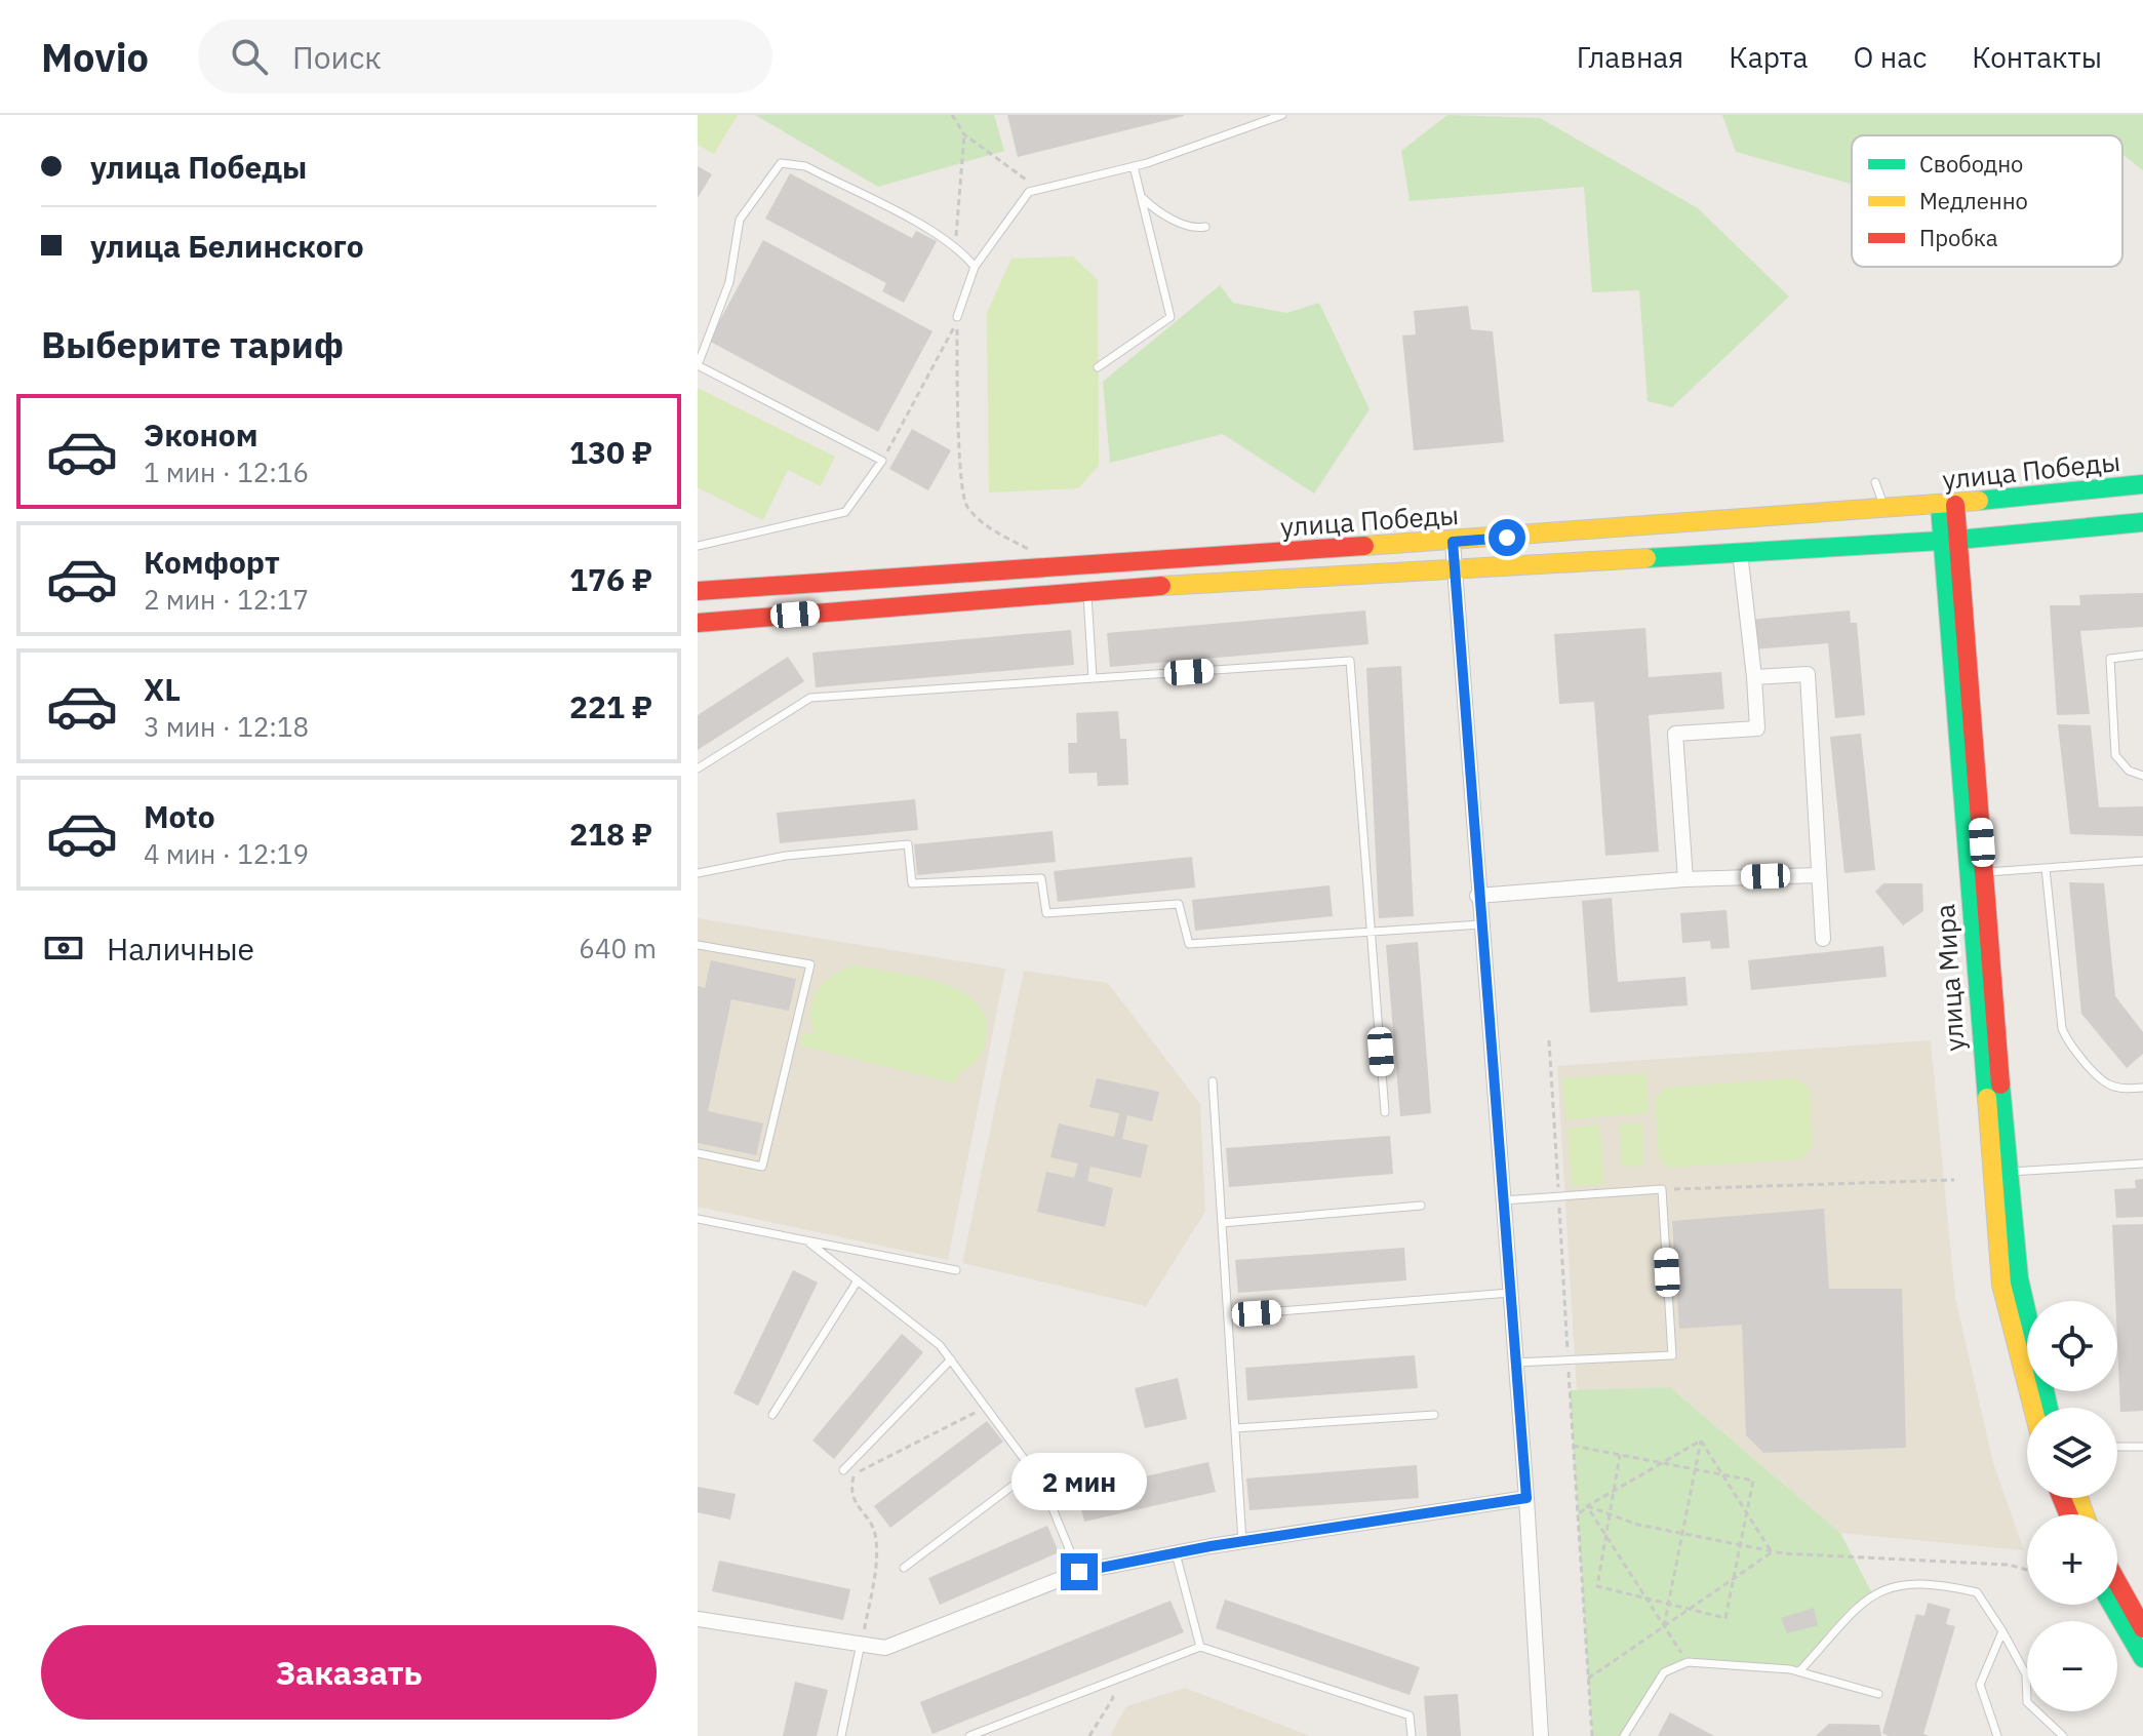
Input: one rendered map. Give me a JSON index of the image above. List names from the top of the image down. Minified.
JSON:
{"streets":{"street":["улица Победы","улица Мира"]},"crossings":[["улица Победы","улица Мира"]],"legend":["Свободно","Медленно","Пробка"],"page":{"header":"Movio","search":"Поиск","nav":["Главная","Карта","О нас","Контакты"],"banner":["улица Победы","улица Белинского"],"heading":"Выберите тариф","list":[{"name":"Эконом","note":"1 мин · 12:16","value":"130 ₽"},{"name":"Комфорт","note":"2 мин · 12:17","value":"176 ₽"},{"name":"XL","note":"3 мин · 12:18","value":"221 ₽"},{"name":"Moto","note":"4 мин · 12:19","value":"218 ₽"}],"pay":["Наличные","640 m"],"map_buttons":["+","−"],"bubble":"2 мин","buttons":"Заказать"}}
